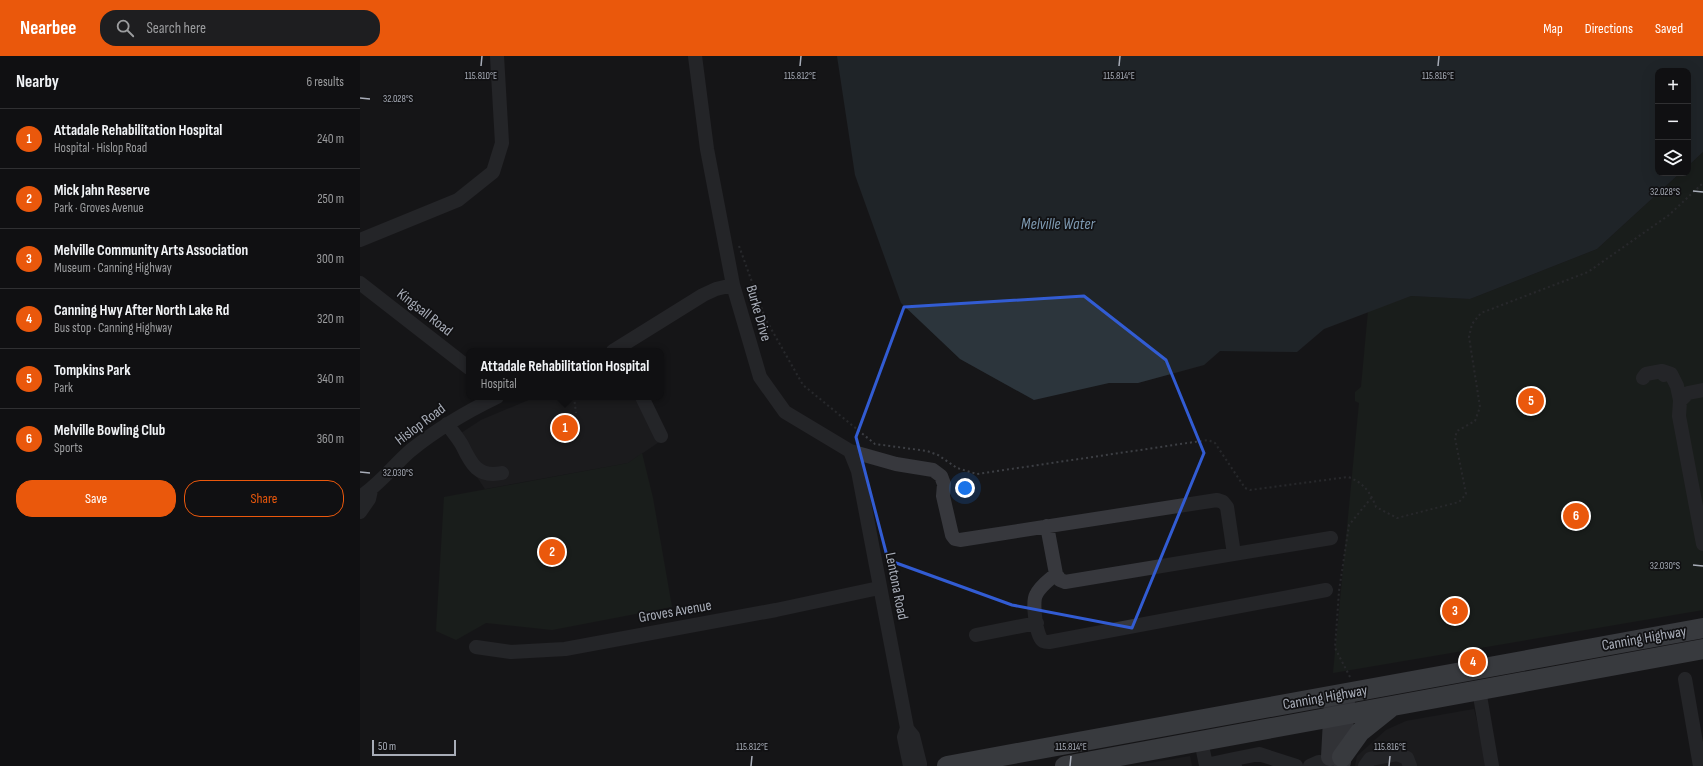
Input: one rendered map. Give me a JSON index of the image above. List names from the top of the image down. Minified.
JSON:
{"streets":{"highway":["Canning Highway"],"street":["Kingsall Road","Burke Drive","Hislop Road","Lentona Road","Groves Avenue"]},"crossings":[["Burke Drive","Lentona Road"],["Lentona Road","Groves Avenue"]],"water":["Melville Water"],"scale_bar":"50 m","page":{"header":"Nearbee","search":"Search here","nav":["Map","Directions","Saved"],"heading":["Nearby","6 results"],"map_buttons":["+","−"],"list":[{"mark":"1","name":"Attadale Rehabilitation Hospital","note":"Hospital · Hislop Road","value":"240 m"},{"mark":"2","name":"Mick Jahn Reserve","note":"Park · Groves Avenue","value":"250 m"},{"mark":"3","name":"Melville Community Arts Association","note":"Museum · Canning Highway","value":"300 m"},{"mark":"4","name":"Canning Hwy After North Lake Rd","note":"Bus stop · Canning Highway","value":"320 m"},{"mark":"5","name":"Tompkins Park","note":"Park","value":"340 m"},{"mark":"6","name":"Melville Bowling Club","note":"Sports","value":"360 m"}],"popup":["Attadale Rehabilitation Hospital","Hospital"],"pins":["5","1","6","2","3","4"],"buttons":["Save","Share"],"scale":"50 m"},"coordinates":["115.810°E","115.812°E","115.814°E","115.816°E","32.028°S","32.030°S"]}
